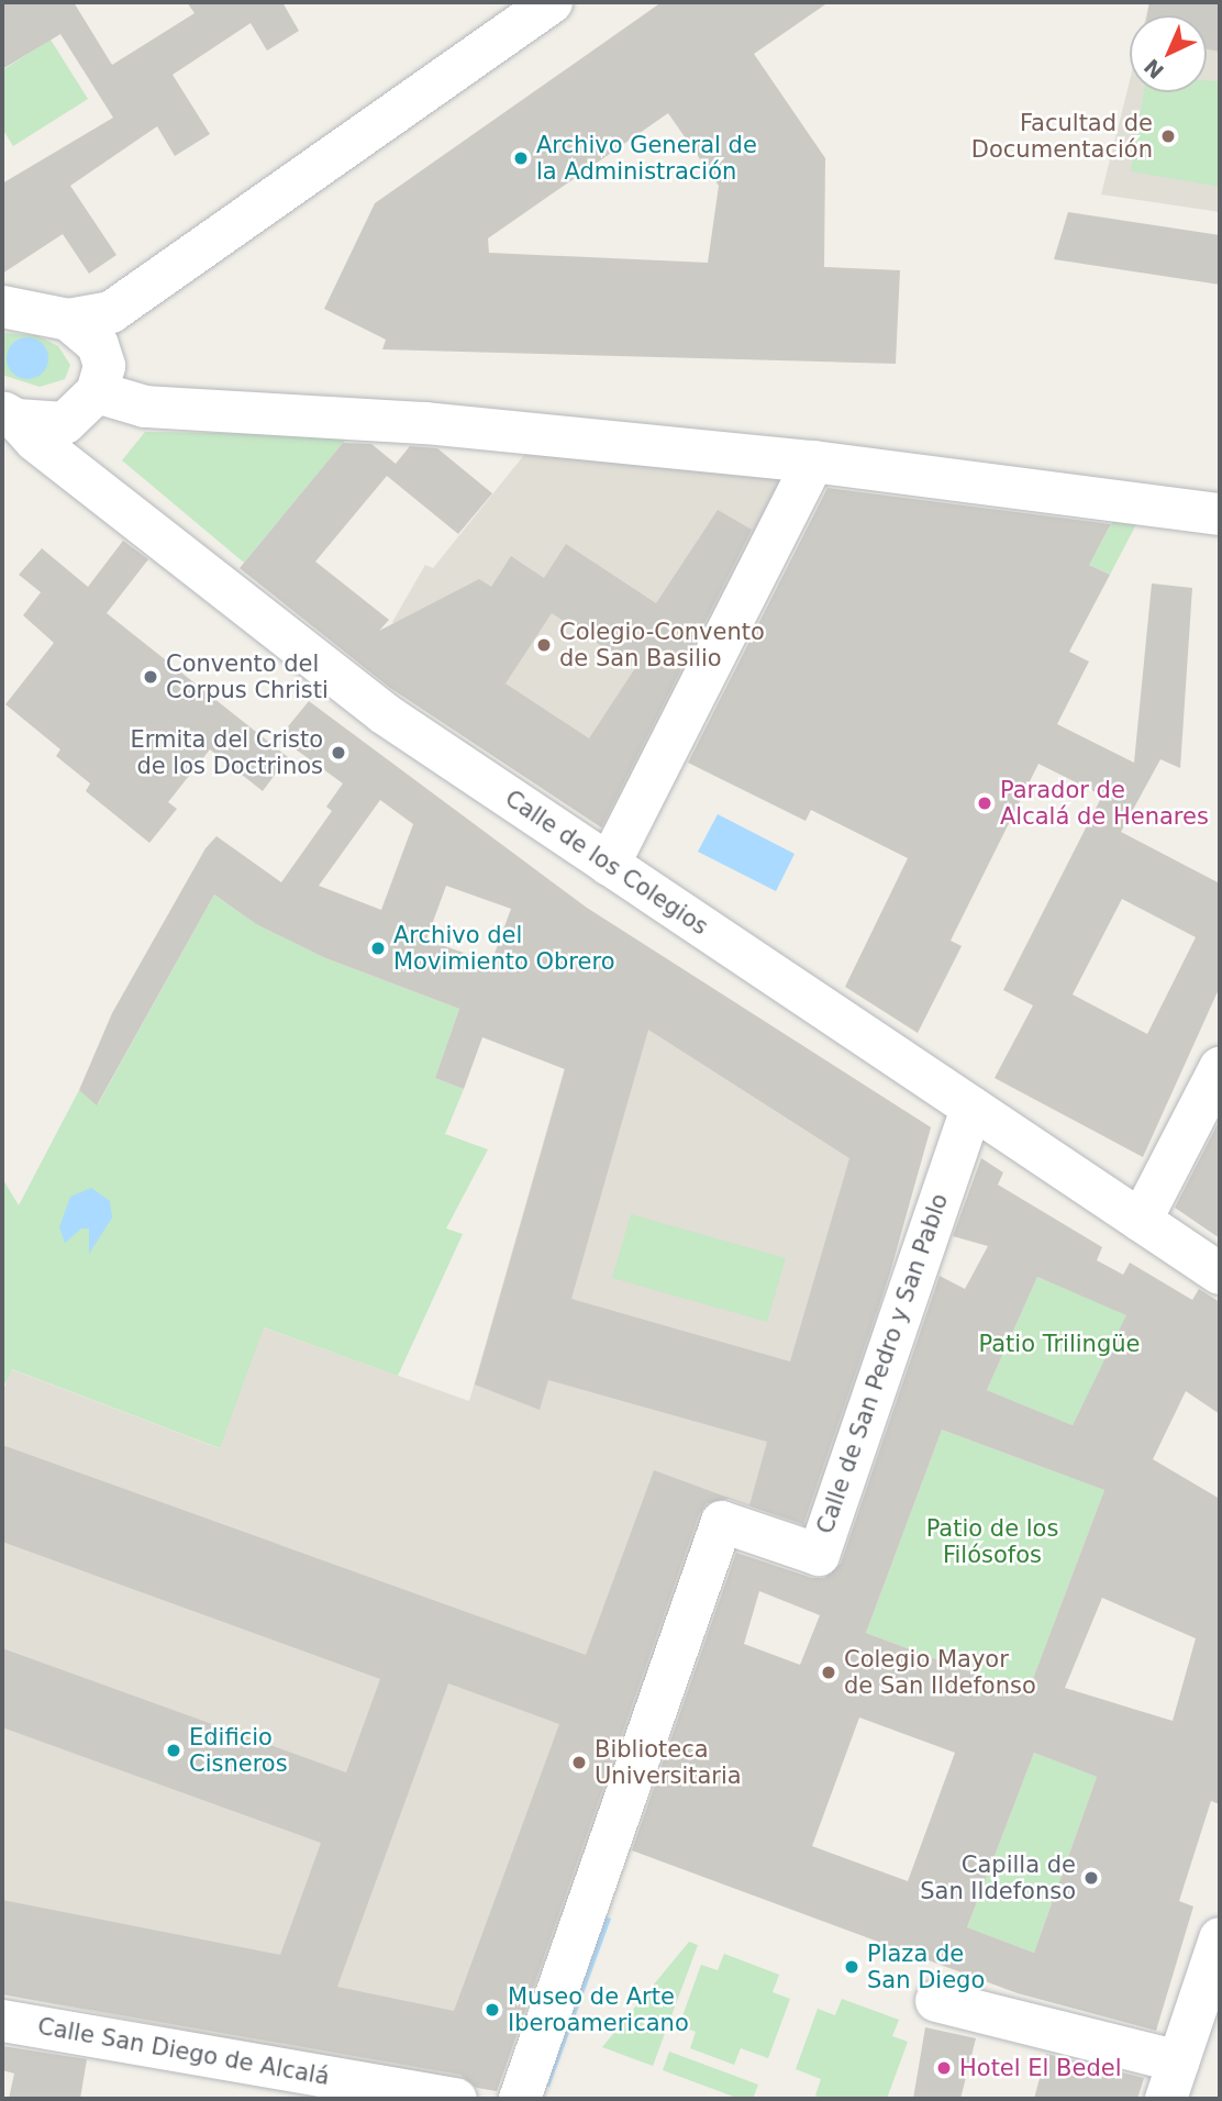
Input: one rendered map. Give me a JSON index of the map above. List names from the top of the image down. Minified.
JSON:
{"streets":{"street":["Calle de los Colegios","Calle de San Pedro y San Pablo","Calle San Diego de Alcalá"]},"crossings":[["Calle de los Colegios","Calle de San Pedro y San Pablo"]],"parks":["Patio Trilingüe","Patio de los Filósofos"],"places":["Facultad de Documentación","Archivo General de la Administración","Colegio-Convento de San Basilio","Convento del Corpus Christi","Ermita del Cristo de los Doctrinos","Parador de Alcalá de Henares","Archivo del Movimiento Obrero","Colegio Mayor de San Ildefonso","Edificio Cisneros","Biblioteca Universitaria","Capilla de San Ildefonso","Plaza de San Diego","Museo de Arte Iberoamericano","Hotel El Bedel"],"north":"bottom left"}
